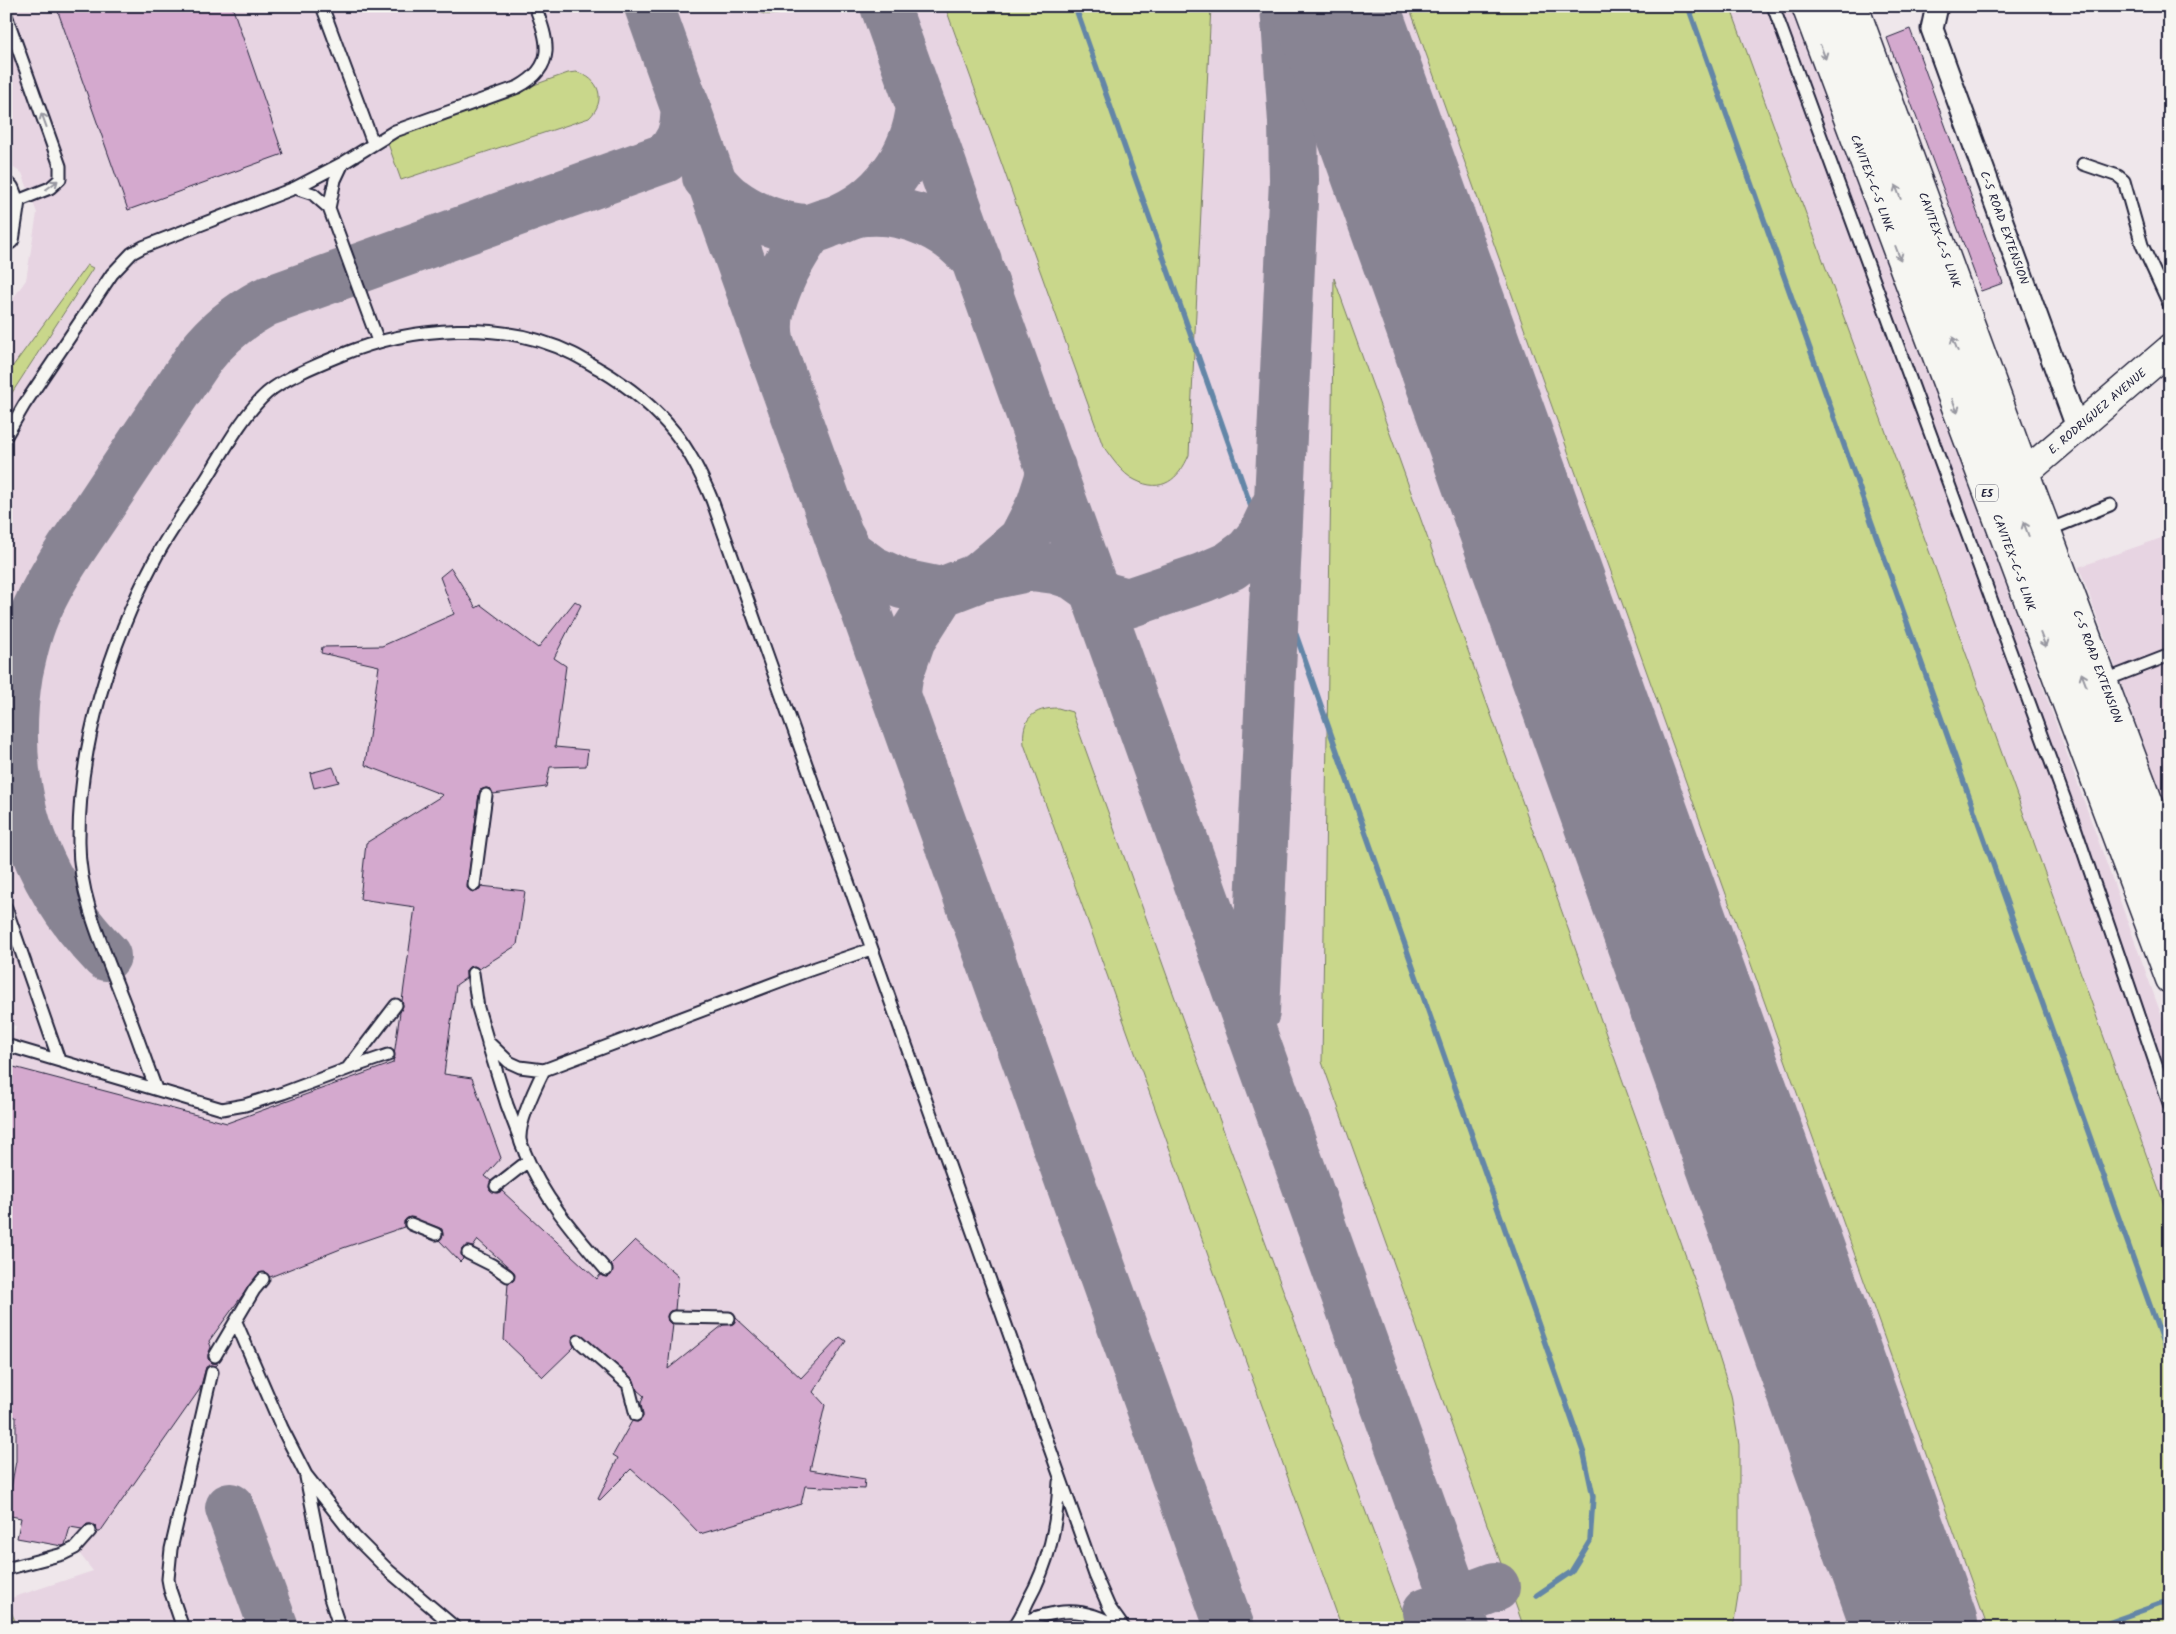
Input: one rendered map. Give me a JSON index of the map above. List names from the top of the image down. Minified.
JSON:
{"streets":{"main road":["CAVITEX–C-5 LINK","C-5 ROAD EXTENSION","CAVITEX-C-5 LINK","E. RODRIGUEZ AVENUE","E5"]},"crossings":[["C-5 ROAD EXTENSION","CAVITEX-C-5 LINK"],["C-5 ROAD EXTENSION","E. RODRIGUEZ AVENUE"],["CAVITEX-C-5 LINK","E. RODRIGUEZ AVENUE"]]}
